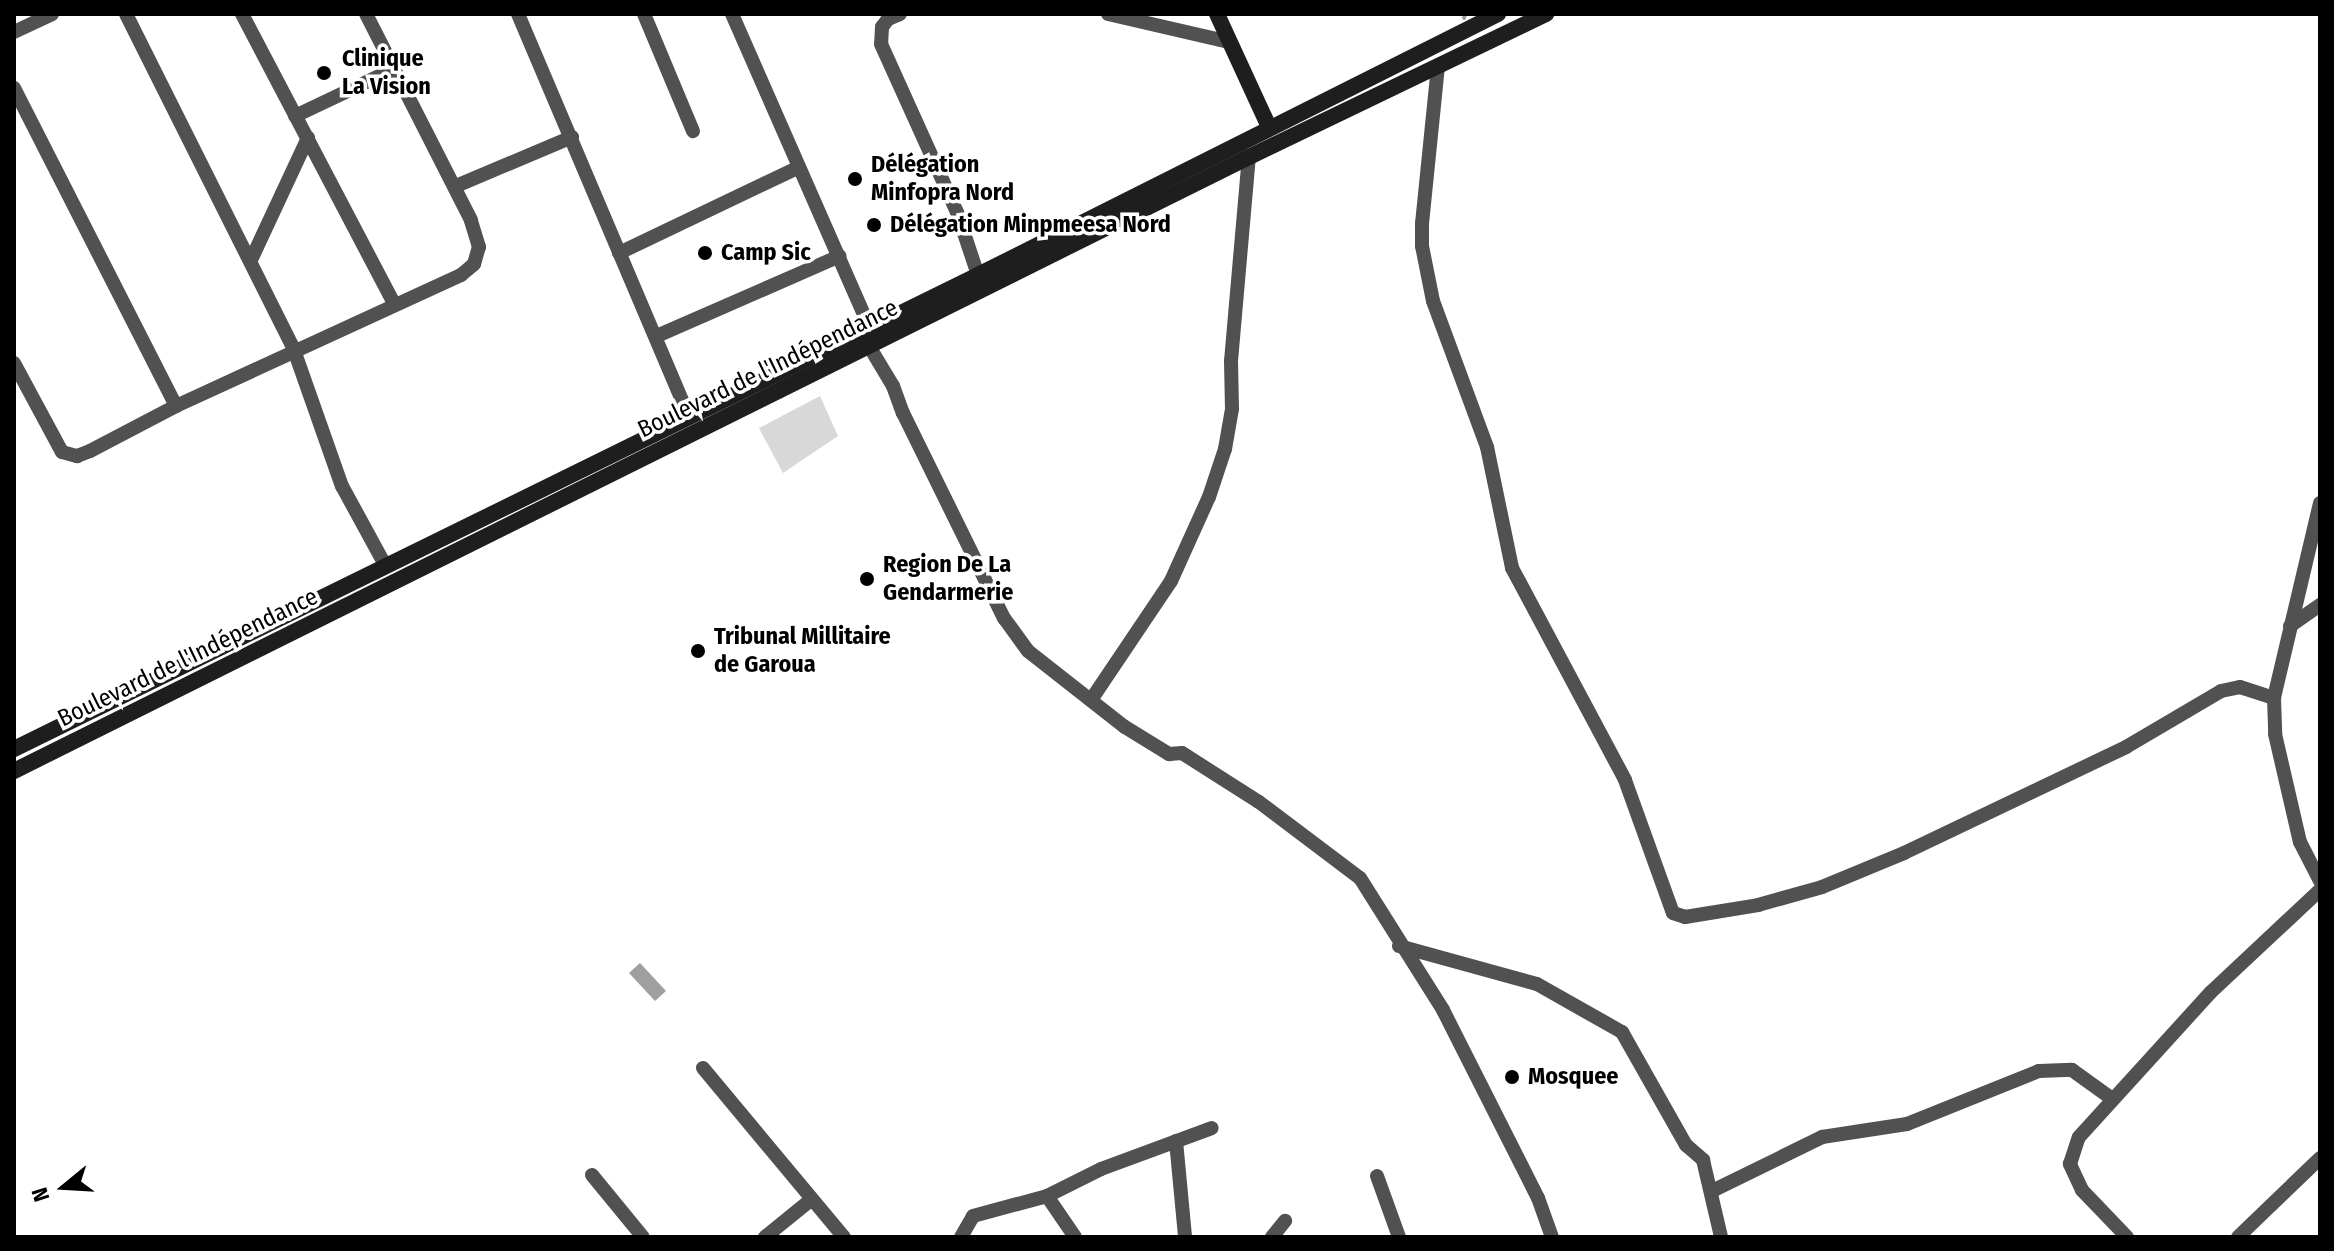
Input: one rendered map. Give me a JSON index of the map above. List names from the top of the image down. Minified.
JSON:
{"streets":{"main road":["Boulevard de l'Indépendance"]},"places":["Clinique La Vision","Délégation Minfopra Nord","Délégation Minpmeesa Nord","Camp Sic","Region De La Gendarmerie","Tribunal Millitaire de Garoua","Mosquee"],"north":"left"}
